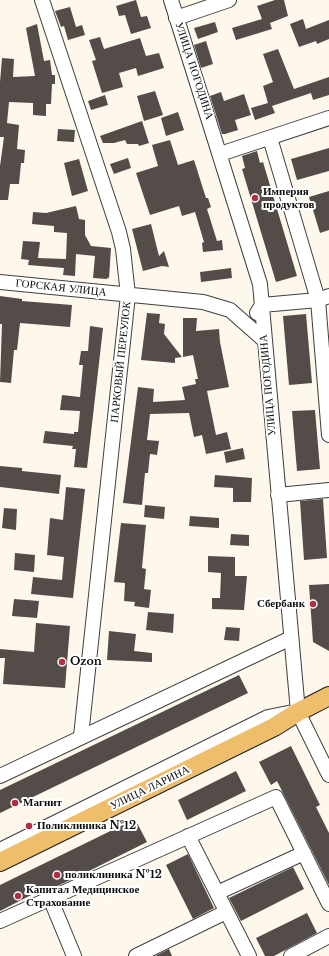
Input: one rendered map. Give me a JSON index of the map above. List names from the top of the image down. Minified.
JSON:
{"streets":{"main road":["УЛИЦА ЛАРИНА"],"street":["УЛИЦА ПОГОДИНА","ГОРСКАЯ УЛИЦА","ПАРКОВЫЙ ПЕРЕУЛОК"]},"crossings":[["УЛИЦА ПОГОДИНА","ГОРСКАЯ УЛИЦА"],["УЛИЦА ПОГОДИНА","УЛИЦА ЛАРИНА"],["ГОРСКАЯ УЛИЦА","ПАРКОВЫЙ ПЕРЕУЛОК"]],"places":["Империя продуктов","Сбербанк","Ozon","Магнит","Поликлиника №12","поликлиника №12","Капитал Медицинское Страхование"]}
